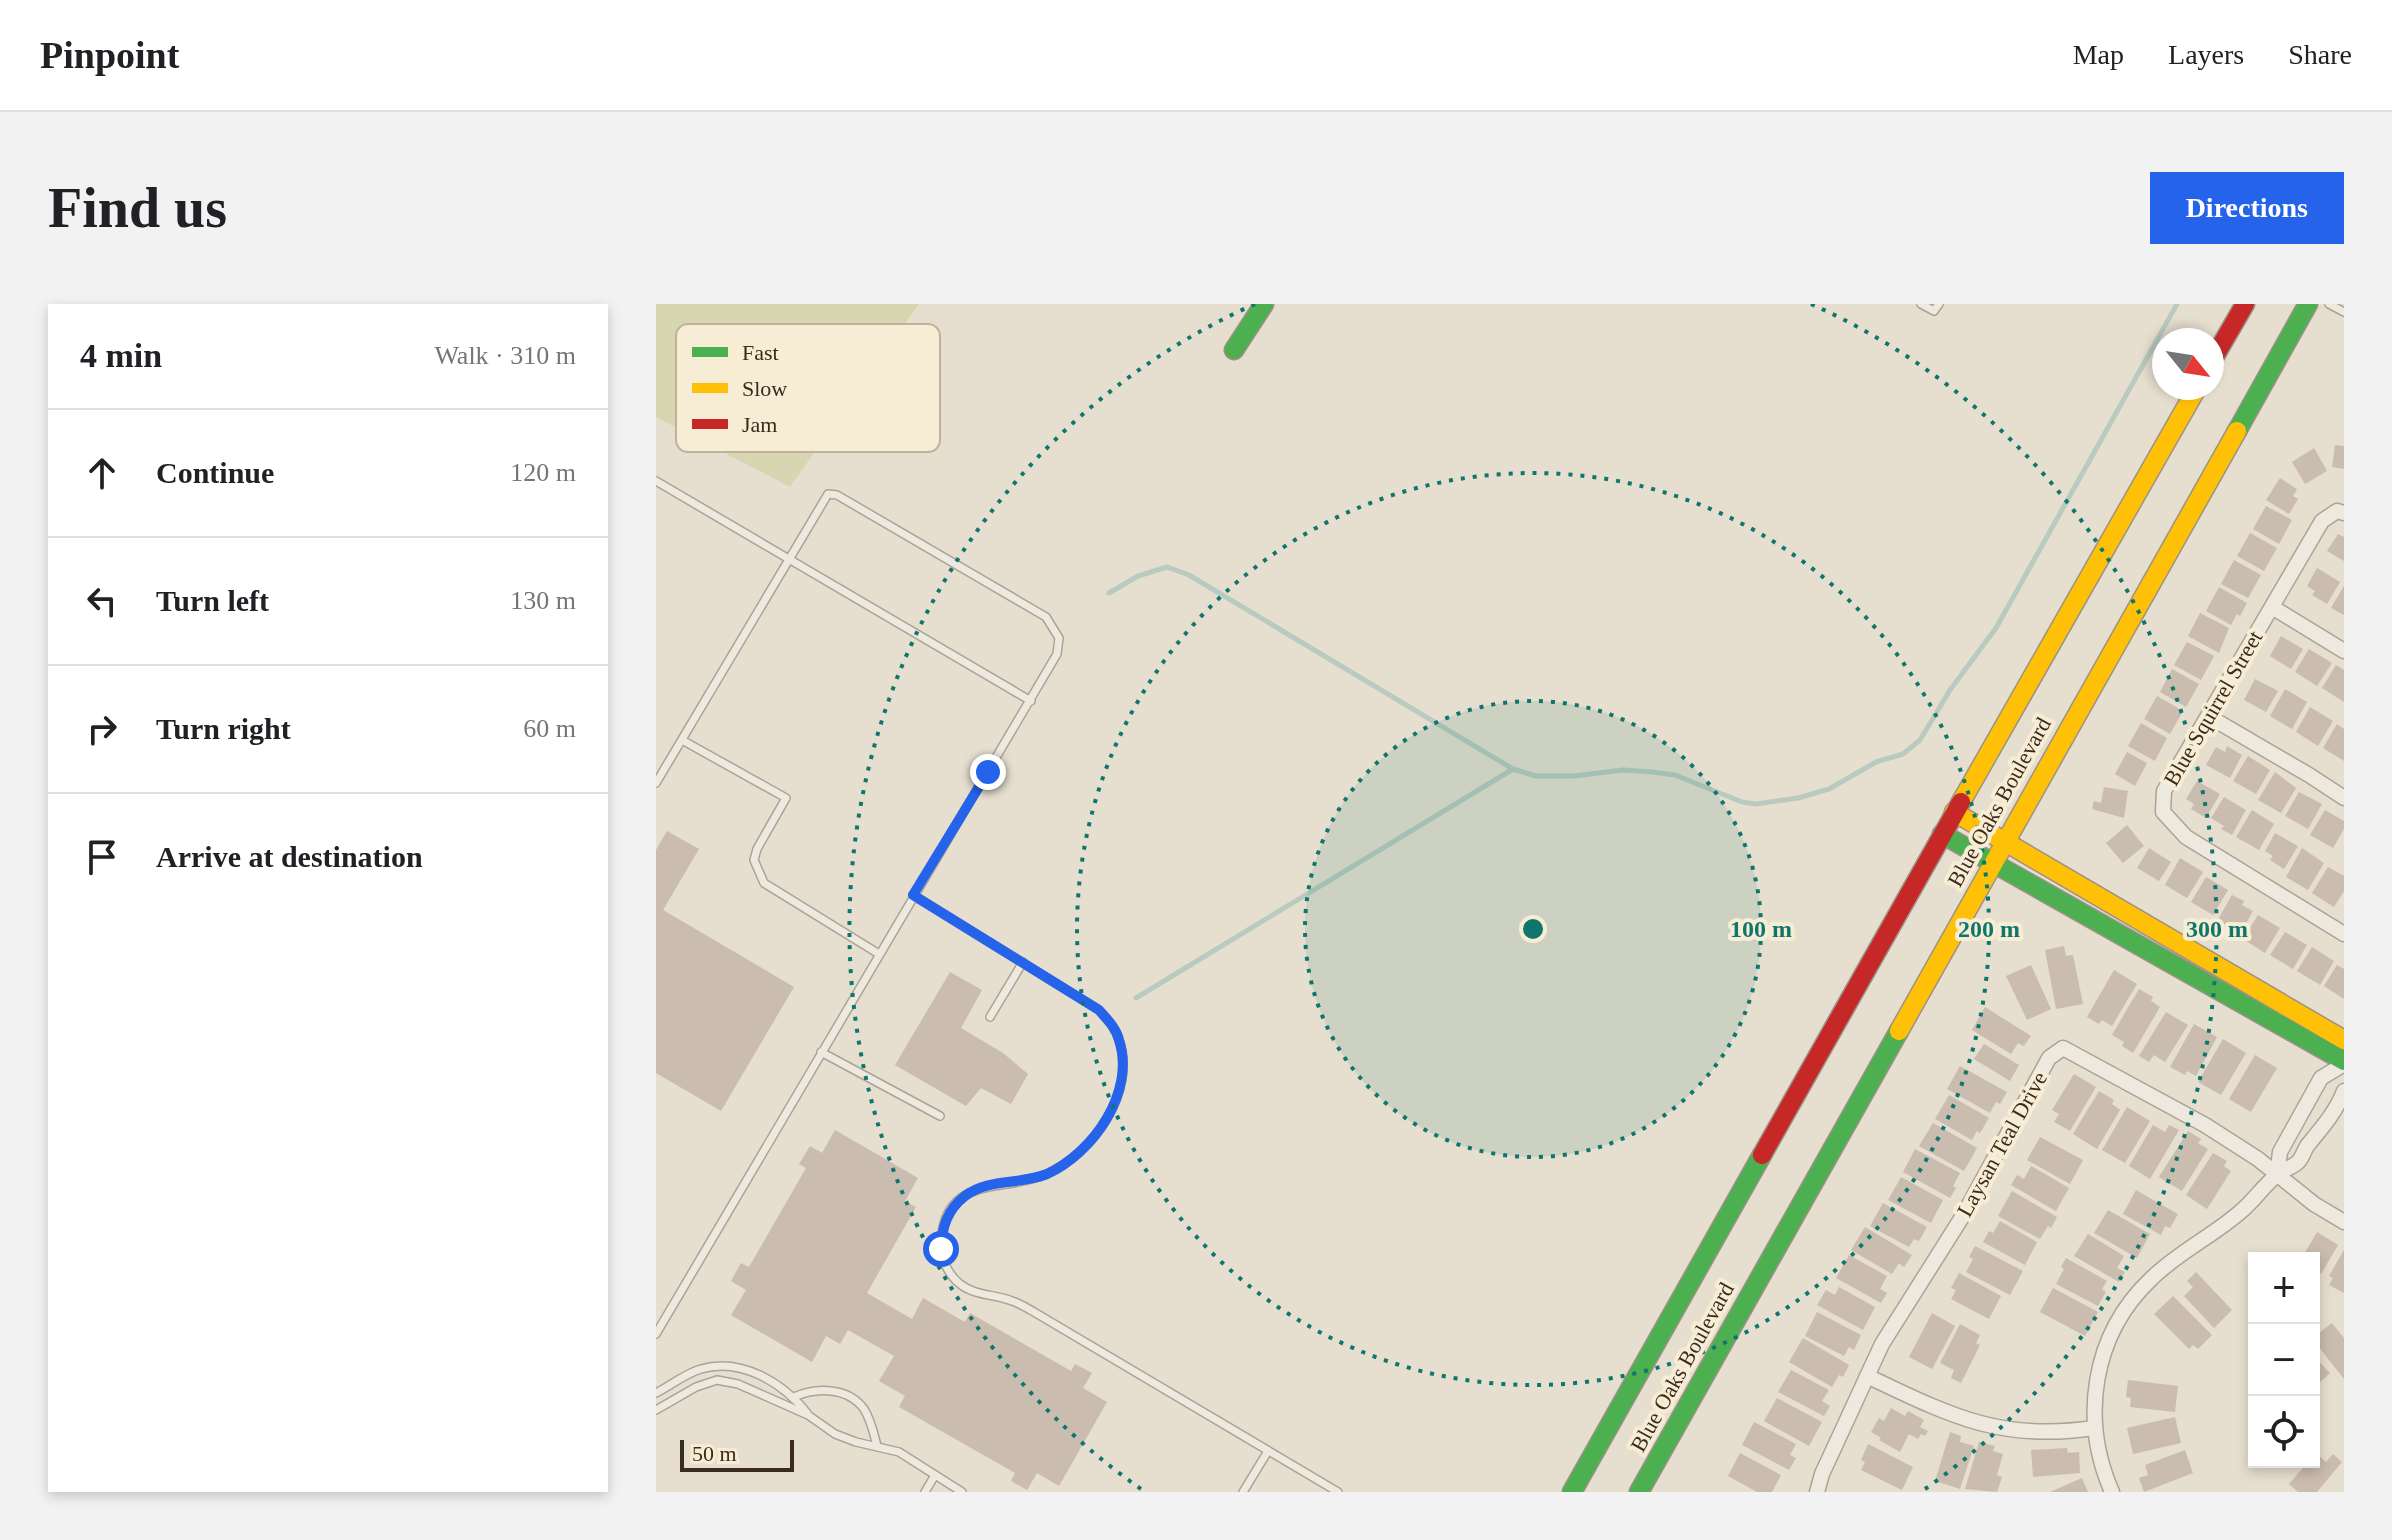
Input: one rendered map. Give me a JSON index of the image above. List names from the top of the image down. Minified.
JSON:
{"streets":{"main road":["Blue Oaks Boulevard"],"street":["Blue Squirrel Street","Laysan Teal Drive"]},"legend":["Fast","Slow","Jam"],"scale_bar":"50 m","north":"bottom right","page":{"header":"Pinpoint","nav":["Map","Layers","Share"],"buttons":"Directions","title":"Find us","heading":["4 min","Walk · 310 m"],"list":[["Continue","120 m"],["Turn left","130 m"],["Turn right","60 m"],"Arrive at destination"],"map_buttons":["+","−"],"scale":"50 m"},"rings":["100 m","200 m","300 m"]}
